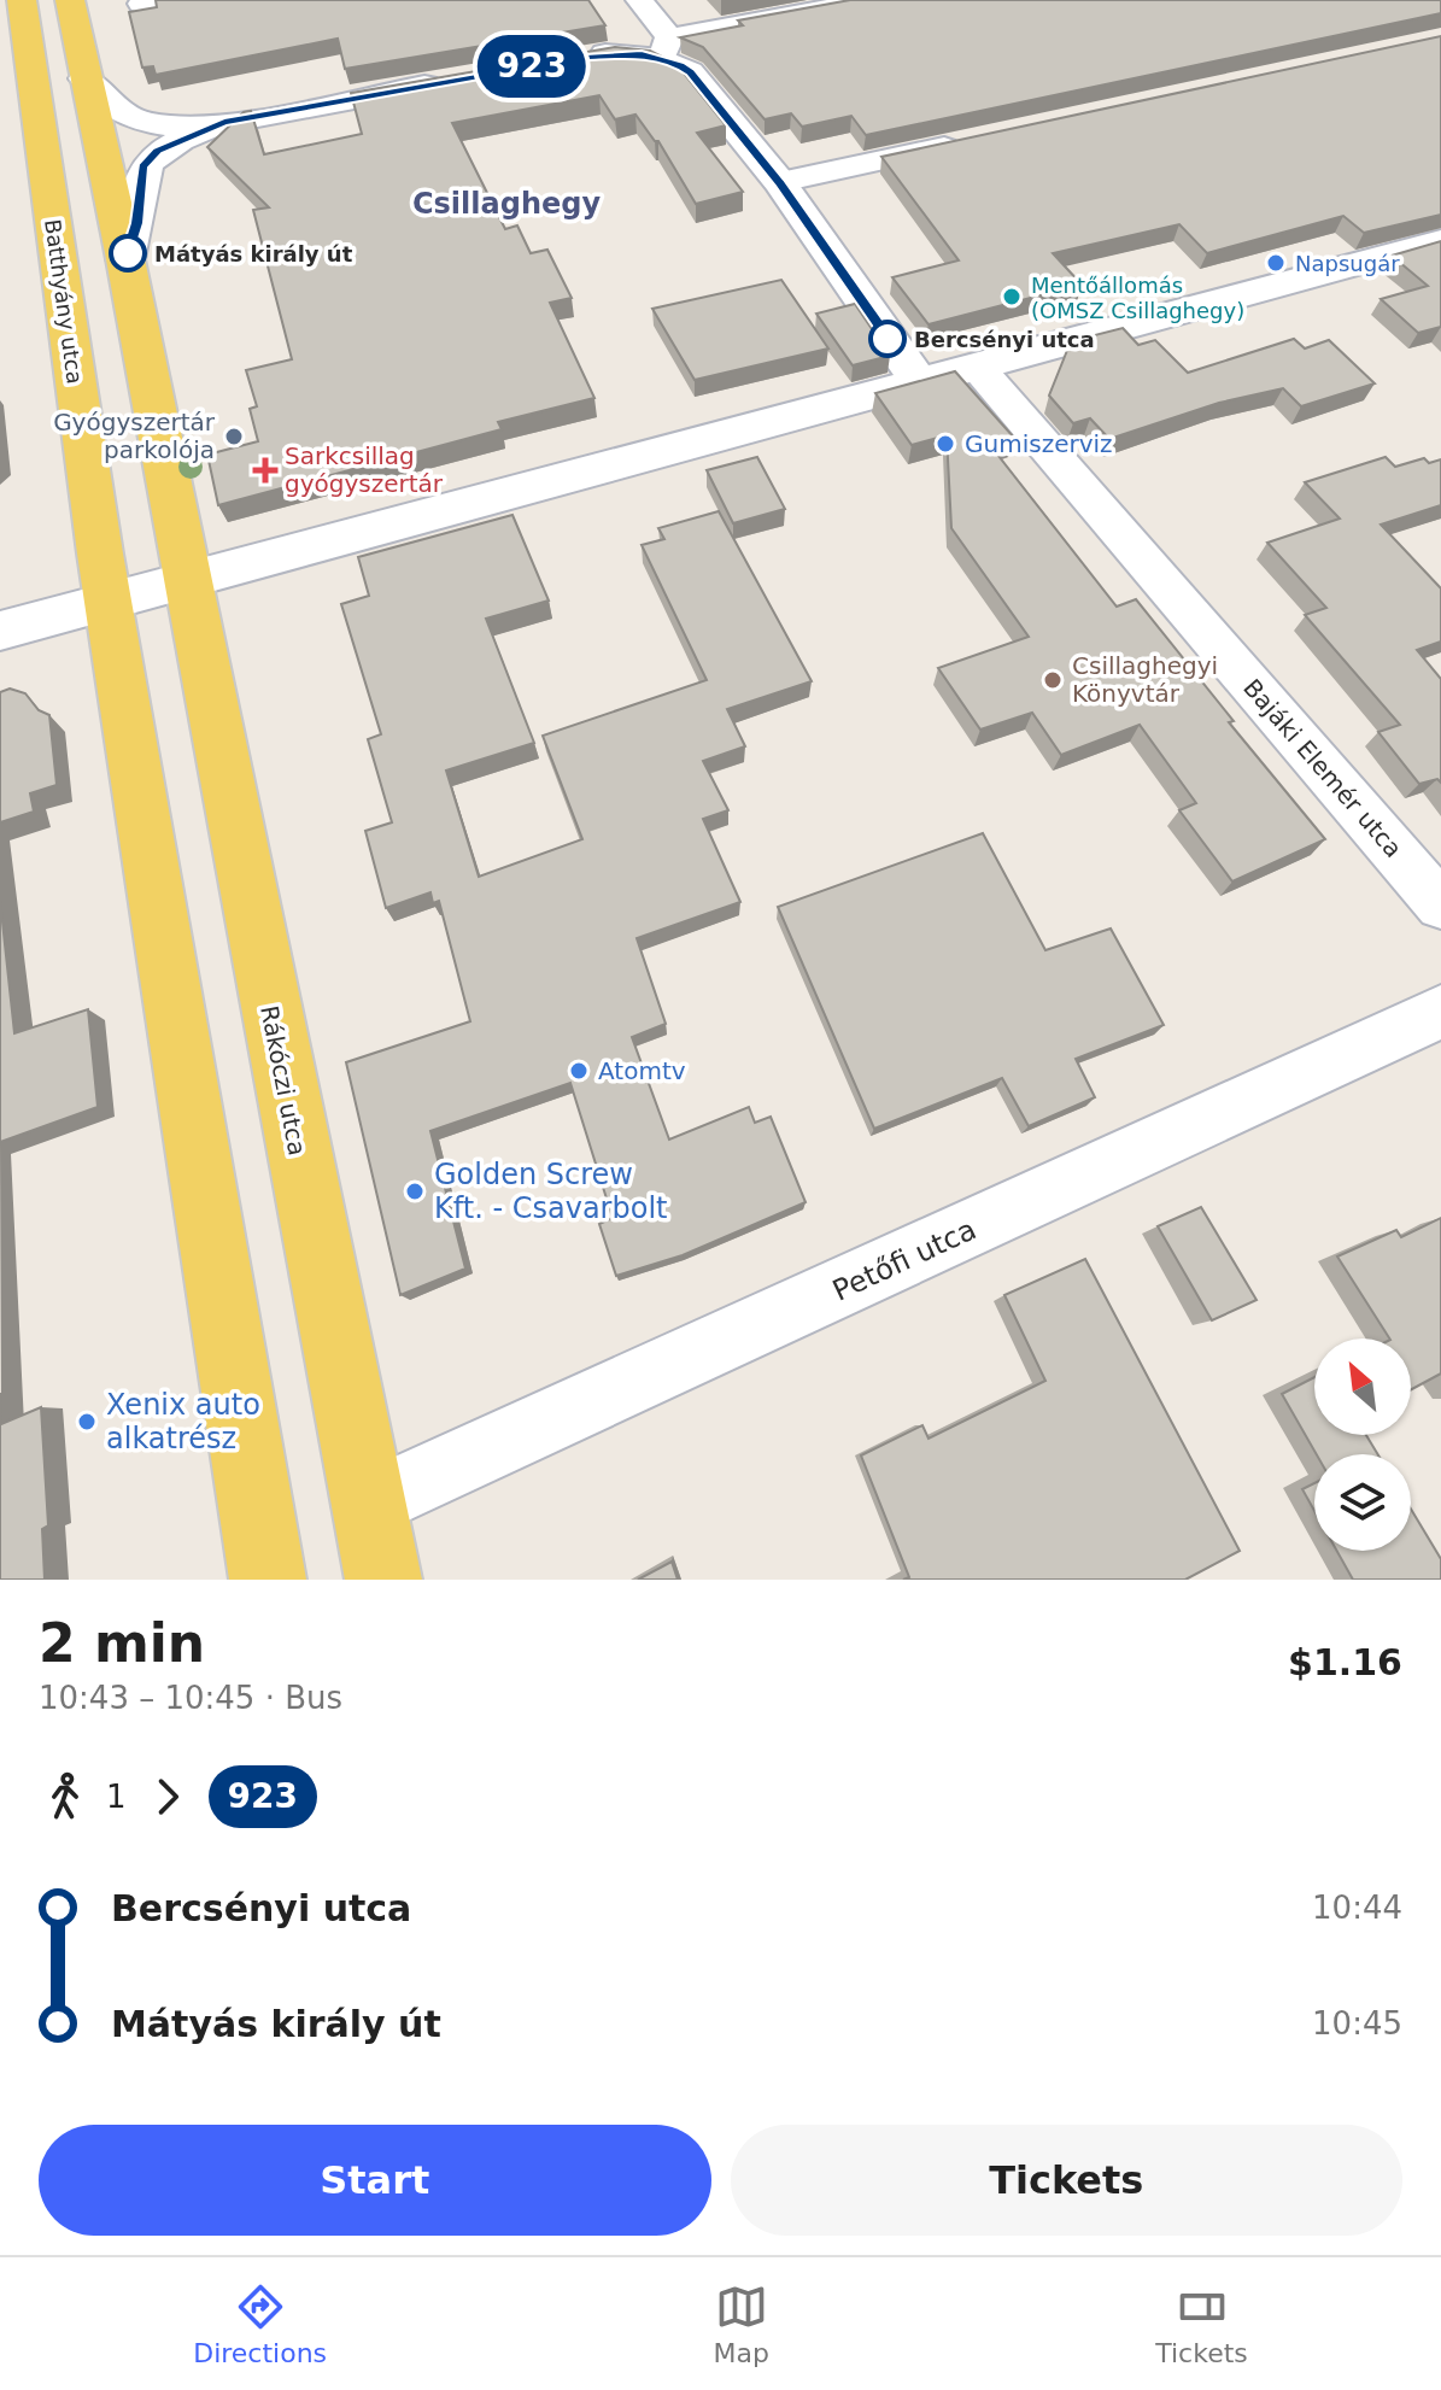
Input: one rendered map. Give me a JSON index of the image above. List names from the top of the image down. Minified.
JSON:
{"streets":{"main road":["Batthyány utca","Rákóczi utca"],"street":["Bajáki Elemér utca","Petőfi utca"]},"crossings":[["Rákóczi utca","Petőfi utca"]],"districts":["Csillaghegy"],"places":{"other":["Mátyás király út","Napsugár","Mentőállomás (OMSZ Csillaghegy)","Bercsényi utca","Gyógyszertár parkolója","Gumiszerviz","Csillaghegyi Könyvtár","Atomtv","Golden Screw Kft. - Csavarbolt","Xenix auto alkatrész"],"health":["Sarkcsillag gyógyszertár"]},"lines":["bus line 923"],"north":"top left","page":{"on_map":"923","heading":["2 min","10:43 – 10:45 · Bus","$1.16"],"legs":["1","923"],"list":[{"name":"Bercsényi utca","value":"10:44"},{"name":"Mátyás király út","value":"10:45"}],"buttons":["Start","Tickets"],"tabs":["Directions","Map","Tickets"]}}
